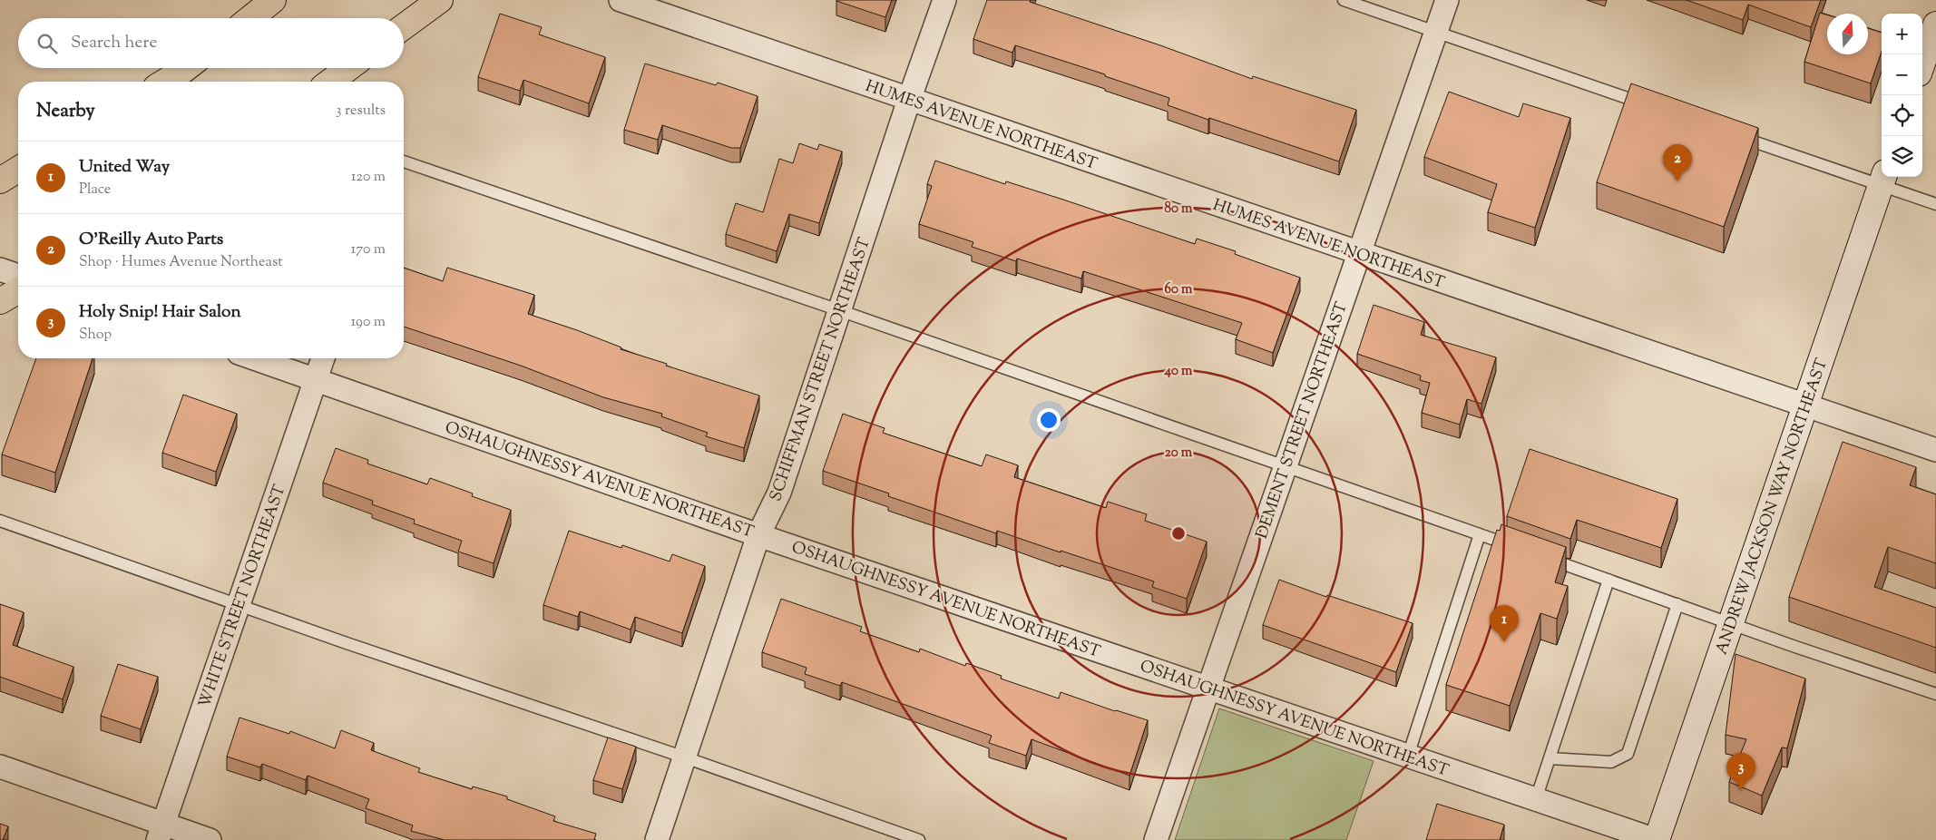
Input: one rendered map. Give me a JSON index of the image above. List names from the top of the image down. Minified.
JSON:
{"streets":{"main road":["ANDREW JACKSON WAY NORTHEAST"],"street":["HUMES AVENUE NORTHEAST","SCHIFFMAN STREET NORTHEAST","DEMENT STREET NORTHEAST","OSHAUGHNESSY AVENUE NORTHEAST","WHITE STREET NORTHEAST"]},"crossings":[["HUMES AVENUE NORTHEAST","SCHIFFMAN STREET NORTHEAST"],["HUMES AVENUE NORTHEAST","DEMENT STREET NORTHEAST"],["HUMES AVENUE NORTHEAST","ANDREW JACKSON WAY NORTHEAST"],["SCHIFFMAN STREET NORTHEAST","OSHAUGHNESSY AVENUE NORTHEAST"],["DEMENT STREET NORTHEAST","OSHAUGHNESSY AVENUE NORTHEAST"],["OSHAUGHNESSY AVENUE NORTHEAST","ANDREW JACKSON WAY NORTHEAST"],["OSHAUGHNESSY AVENUE NORTHEAST","WHITE STREET NORTHEAST"]],"north":"top","page":{"map_buttons":["+","−"],"search":"Search here","heading":["Nearby","3 results"],"list":[{"mark":"1","name":"United Way","note":"Place","value":"120 m"},{"mark":"2","name":"O'Reilly Auto Parts","note":"Shop · Humes Avenue Northeast","value":"170 m"},{"mark":"3","name":"Holy Snip! Hair Salon","note":"Shop","value":"190 m"}],"pins":["2","1","3"]},"rings":["80 m","60 m","40 m","20 m"]}
